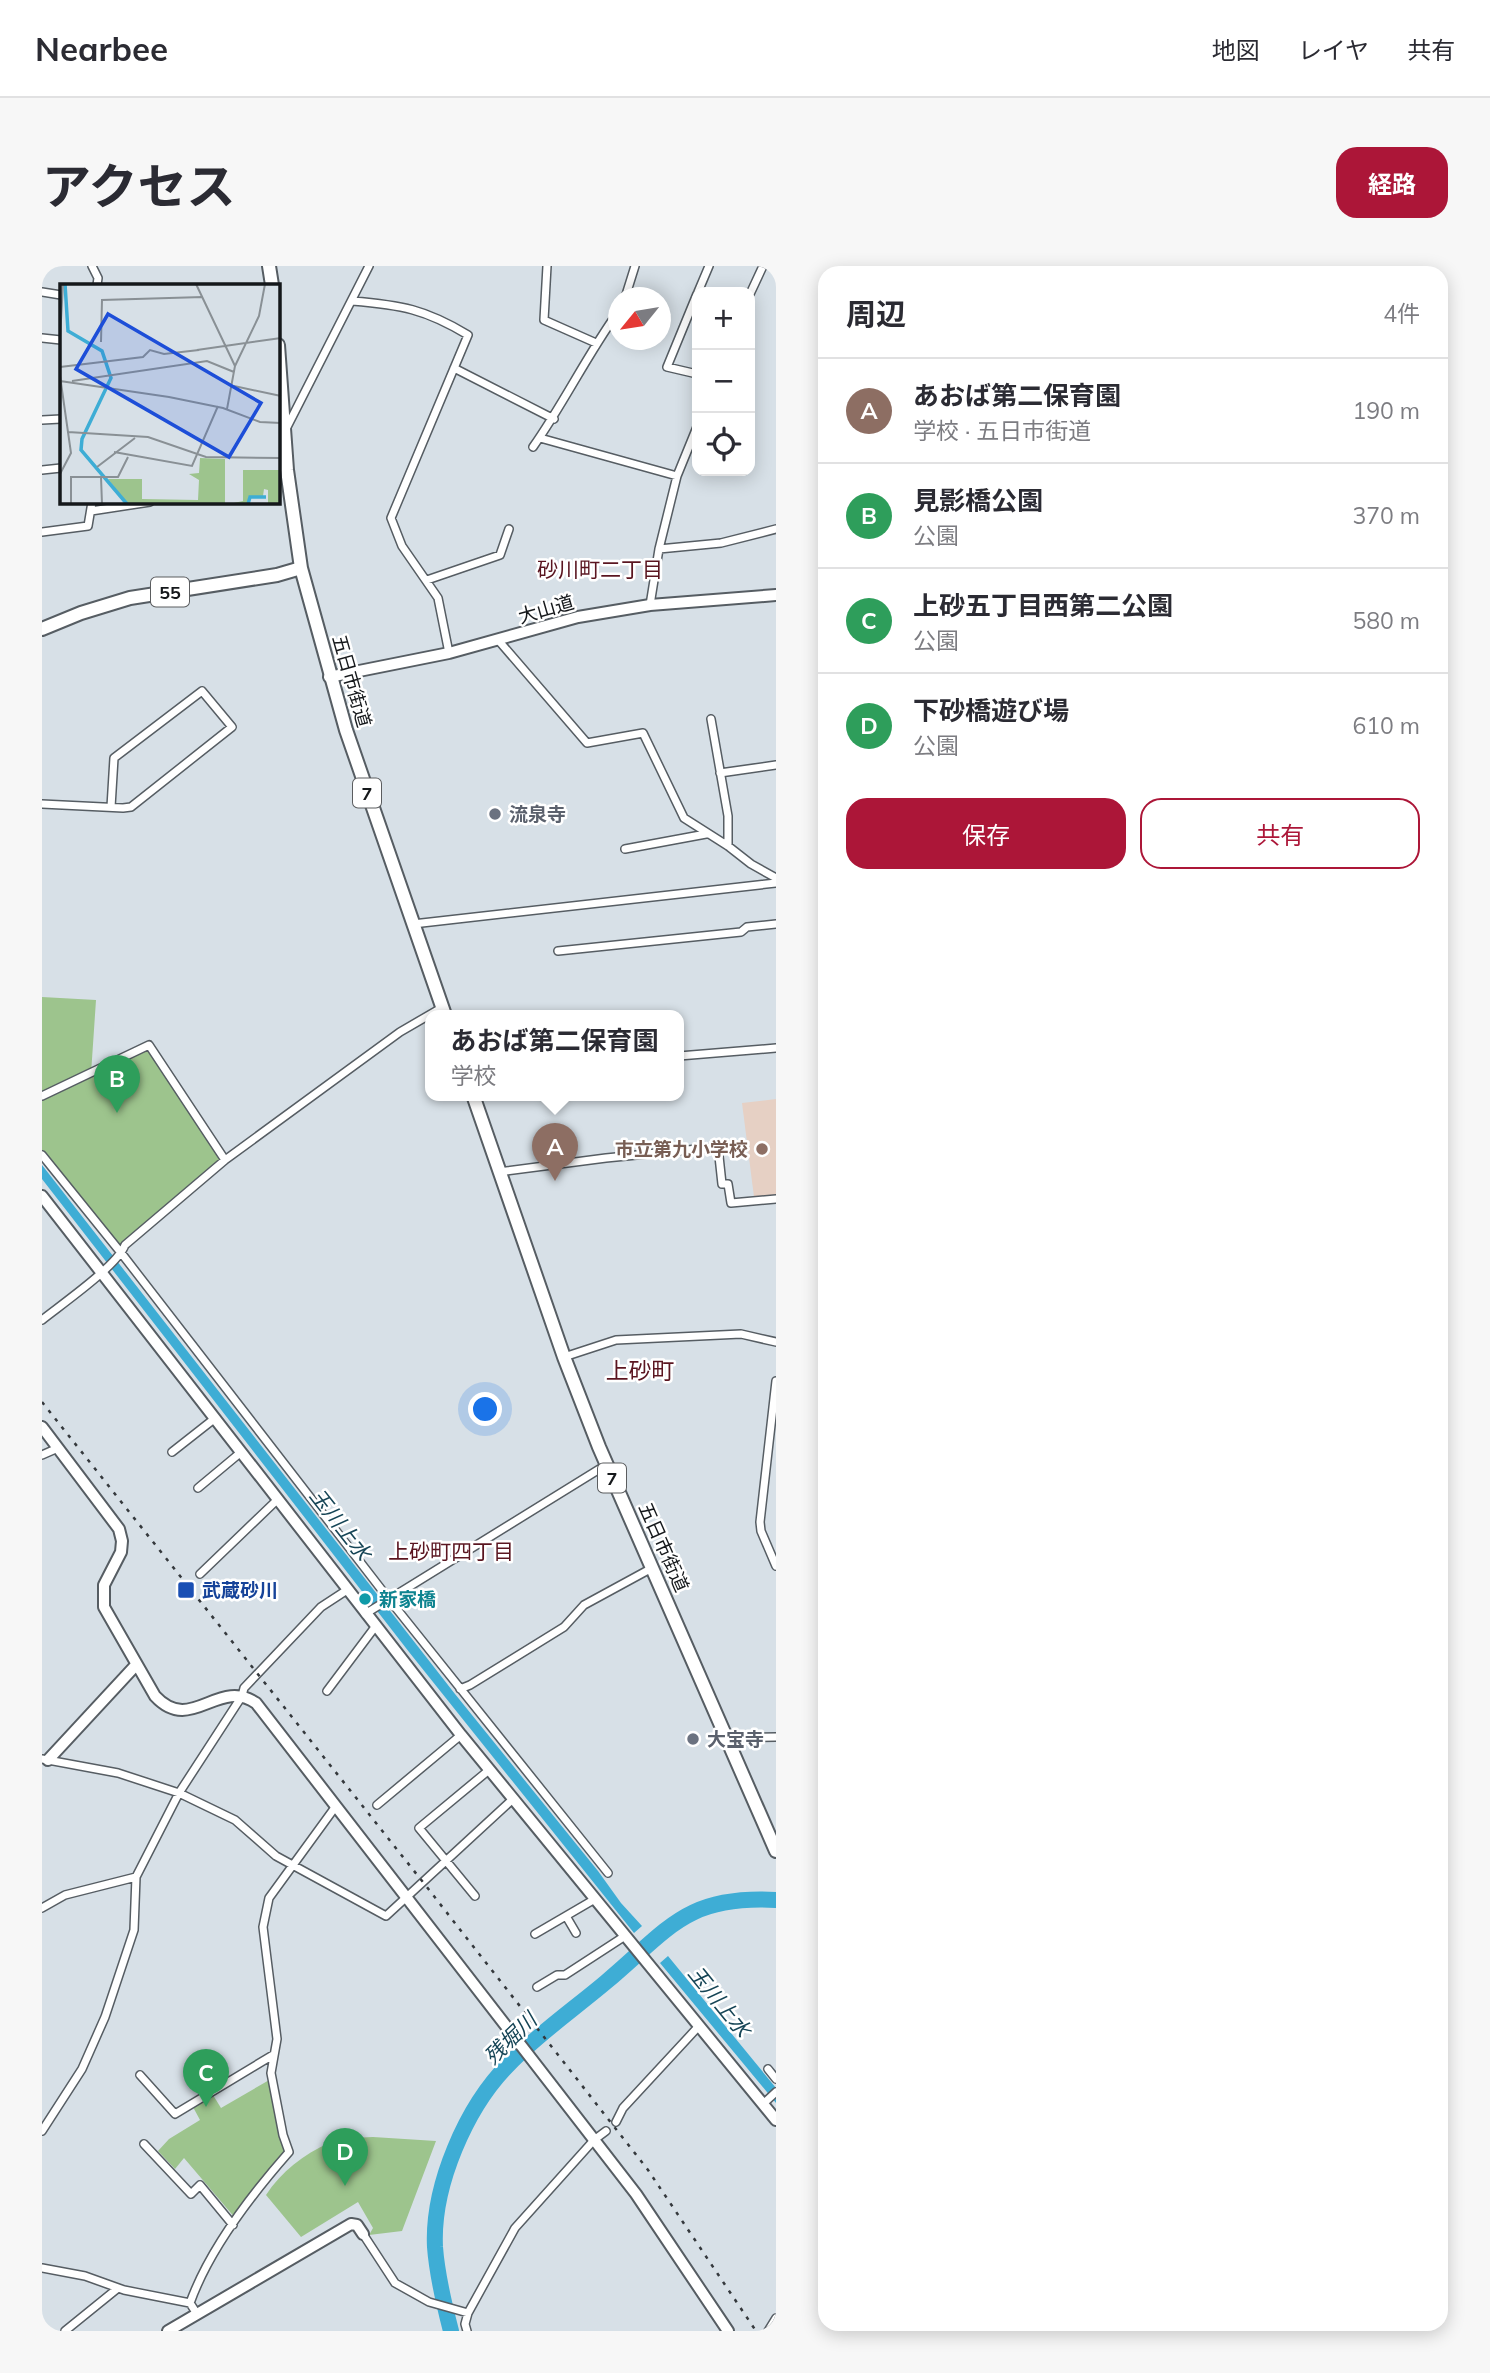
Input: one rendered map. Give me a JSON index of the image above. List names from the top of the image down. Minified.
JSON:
{"streets":{"main road":["55","五日市街道","7"],"street":["大山道"]},"crossings":[["55","五日市街道"],["大山道","五日市街道"]],"districts":["砂川町二丁目","上砂町","上砂町四丁目"],"water":["玉川上水","残堀川"],"places":{"other":["流泉寺","市立第九小学校","新家橋","大宝寺"],"transit":["武蔵砂川"]},"north":"bottom left","page":{"header":"Nearbee","nav":["地図","レイヤ","共有"],"title":"アクセス","buttons":["経路",["保存","共有"]],"heading":["周辺","4件"],"map_buttons":["+","−"],"list":[{"mark":"A","name":"あおば第二保育園","note":"学校 · 五日市街道","value":"190 m"},{"mark":"B","name":"見影橋公園","note":"公園","value":"370 m"},{"mark":"C","name":"上砂五丁目西第二公園","note":"公園","value":"580 m"},{"mark":"D","name":"下砂橋遊び場","note":"公園","value":"610 m"}],"popup":["あおば第二保育園","学校"],"pins":["B","A","C","D"]}}
